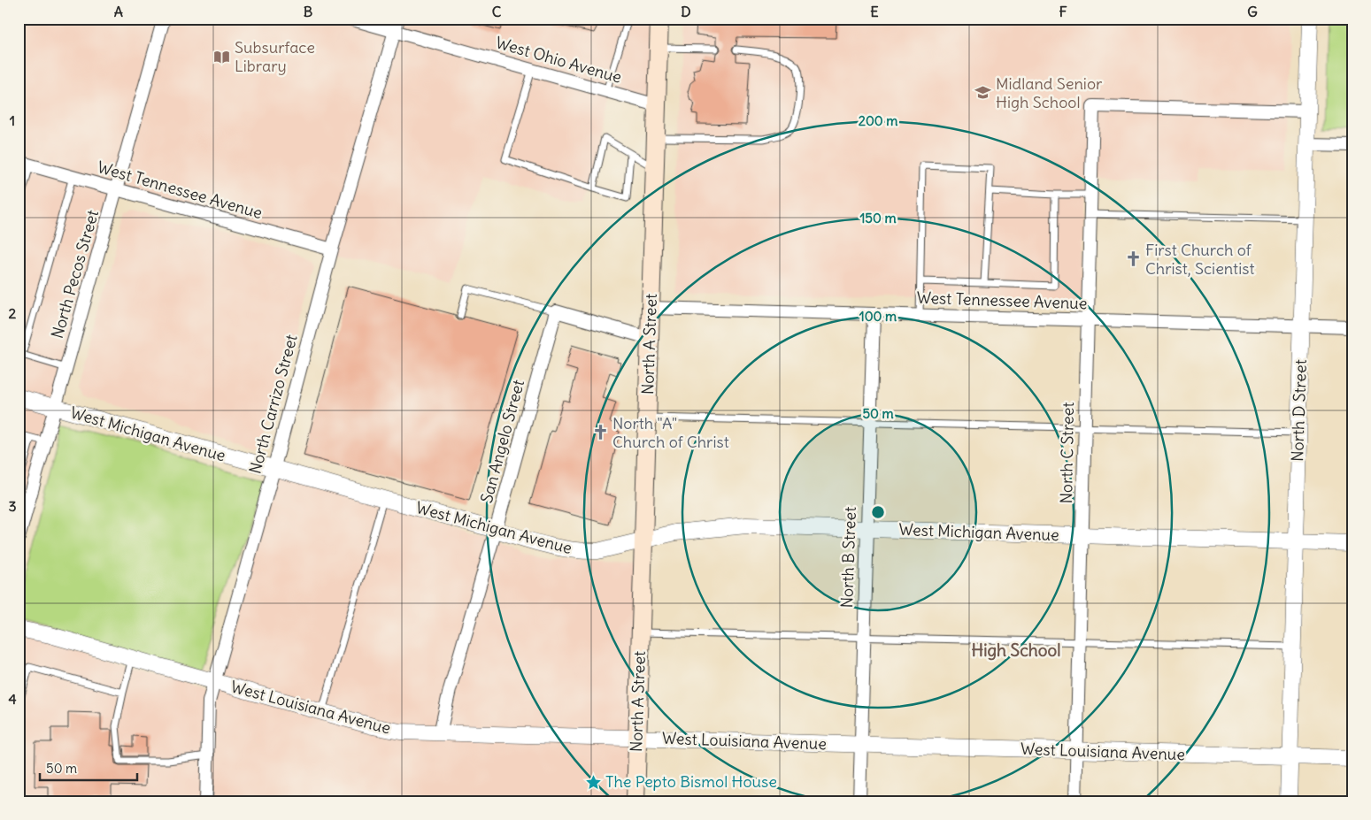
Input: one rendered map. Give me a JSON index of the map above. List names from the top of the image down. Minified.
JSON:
{"streets":{"main road":["North A Street"],"street":["West Ohio Avenue","West Tennessee Avenue","North Pecos Street","North Carrizo Street","North D Street","West Michigan Avenue","San Angelo Street","North C Street","North B Street","West Louisiana Avenue"]},"crossings":[["West Ohio Avenue","North A Street"],["West Ohio Avenue","North Carrizo Street"],["West Tennessee Avenue","North Pecos Street"],["West Tennessee Avenue","North A Street"],["West Tennessee Avenue","North Carrizo Street"],["West Tennessee Avenue","North D Street"],["West Tennessee Avenue","North C Street"],["West Tennessee Avenue","North B Street"],["North Pecos Street","West Michigan Avenue"],["North A Street","West Michigan Avenue"],["North A Street","West Louisiana Avenue"],["North Carrizo Street","West Michigan Avenue"],["North Carrizo Street","West Louisiana Avenue"],["North D Street","West Michigan Avenue"],["North D Street","North C Street"],["North D Street","West Louisiana Avenue"],["West Michigan Avenue","San Angelo Street"],["West Michigan Avenue","North C Street"],["West Michigan Avenue","North B Street"],["San Angelo Street","West Louisiana Avenue"],["North C Street","West Louisiana Avenue"],["North B Street","West Louisiana Avenue"]],"districts":["High School"],"places":{"library":["Subsurface Library"],"school or university":["Midland Senior High School"],"church":["First Church of Christ, Scientist","North \"A\" Church of Christ"],"place":["The Pepto Bismol House"]},"scale_bar":"50 m","grid":{"columns":["A","B","C","D","E","F","G"],"rows":["1","2","3","4"]},"rings":["200 m","150 m","100 m","50 m"]}
